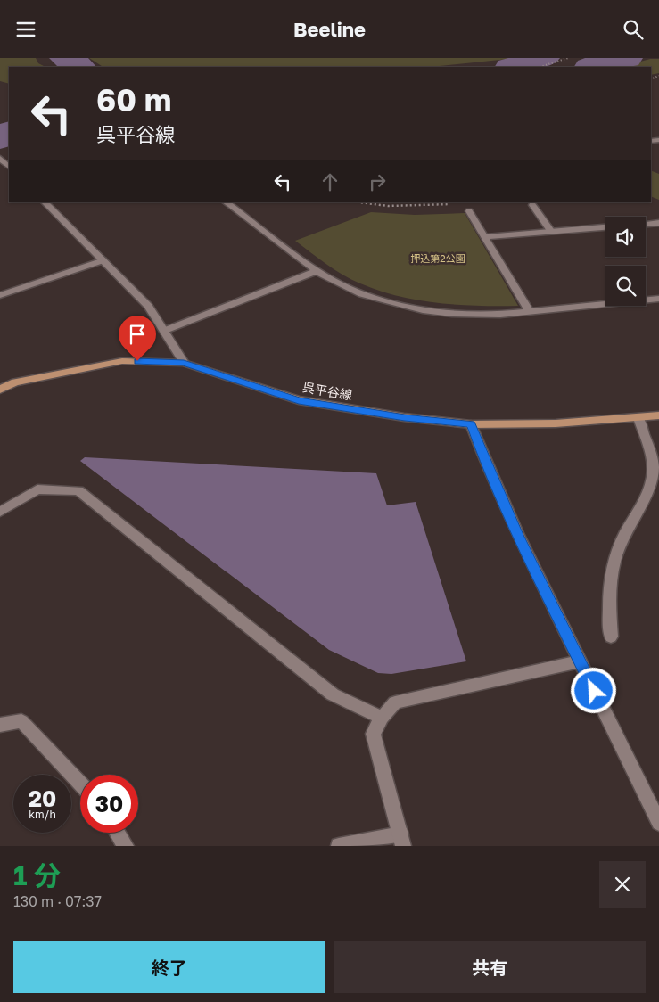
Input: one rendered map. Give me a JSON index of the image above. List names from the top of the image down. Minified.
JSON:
{"streets":{"main road":["呉平谷線"]},"parks":["押込第2公園"],"page":{"header":"Beeline","turn":["60 m","呉平谷線"],"speed":"20 km/h","limit":"30","heading":["1 分","130 m · 07:37"],"buttons":["終了","共有"]}}
